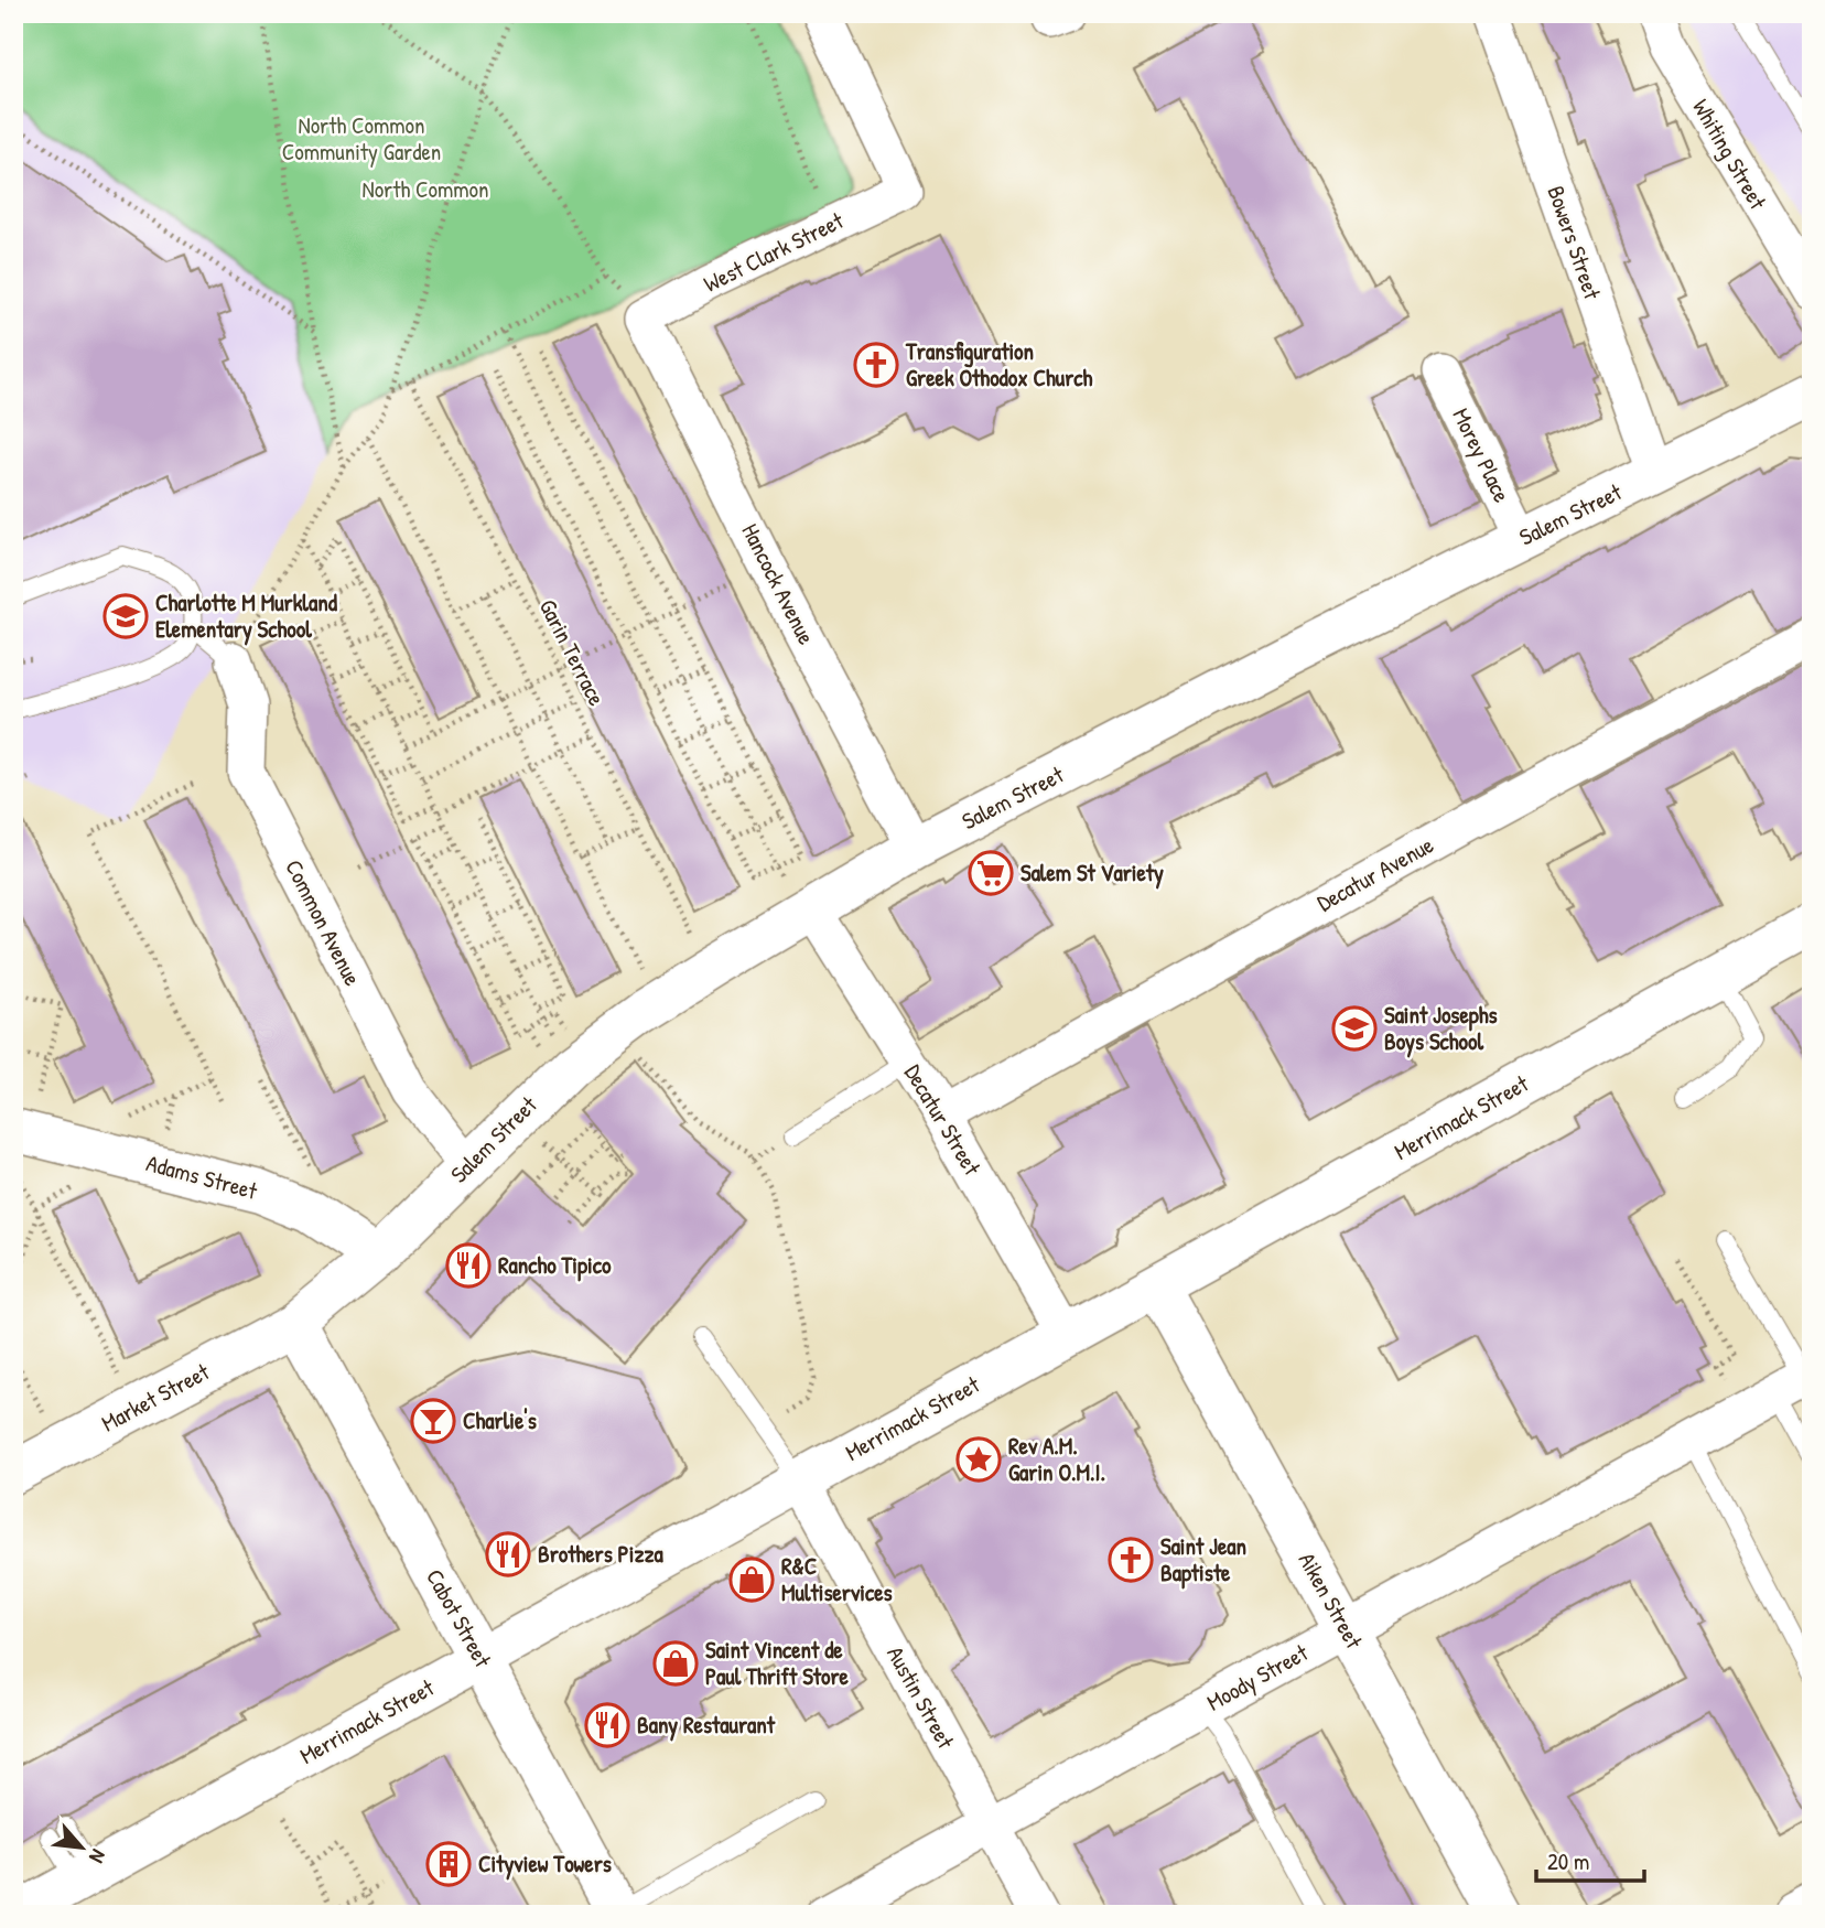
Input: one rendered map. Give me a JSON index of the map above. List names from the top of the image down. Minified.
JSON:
{"streets":{"main road":["Salem Street","Merrimack Street","Adams Street","Market Street","Aiken Street","Cabot Street"],"street":["Whiting Street","Bowers Street","West Clark Street","Morey Place","Hancock Avenue","Decatur Avenue","Common Avenue","Decatur Street","Moody Street","Austin Street"],"path":["Garin Terrace"]},"crossings":[["Bowers Street","Salem Street"],["West Clark Street","Hancock Avenue"],["Morey Place","Salem Street"],["Salem Street","Hancock Avenue"],["Salem Street","Common Avenue"],["Salem Street","Decatur Street"],["Salem Street","Adams Street"],["Salem Street","Market Street"],["Salem Street","Cabot Street"],["Decatur Avenue","Decatur Street"],["Merrimack Street","Decatur Street"],["Merrimack Street","Aiken Street"],["Merrimack Street","Cabot Street"],["Merrimack Street","Austin Street"],["Market Street","Cabot Street"],["Aiken Street","Moody Street"],["Moody Street","Austin Street"]],"parks":["North Common Community Garden","North Common"],"places":{"church":["Transfiguration Greek Othodox Church","Saint Jean Baptiste"],"school or university":["Charlotte M Murkland Elementary School","Saint Josephs Boys School"],"supermarket":["Salem St Variety"],"restaurant":["Rancho Tipico","Brothers Pizza","Bany Restaurant"],"bar":["Charlie's"],"place":["Rev A.M. Garin O.M.I."],"shop":["R&C Multiservices","Saint Vincent de Paul Thrift Store"],"building":["Cityview Towers"]},"scale_bar":"20 m","north":"bottom right"}
